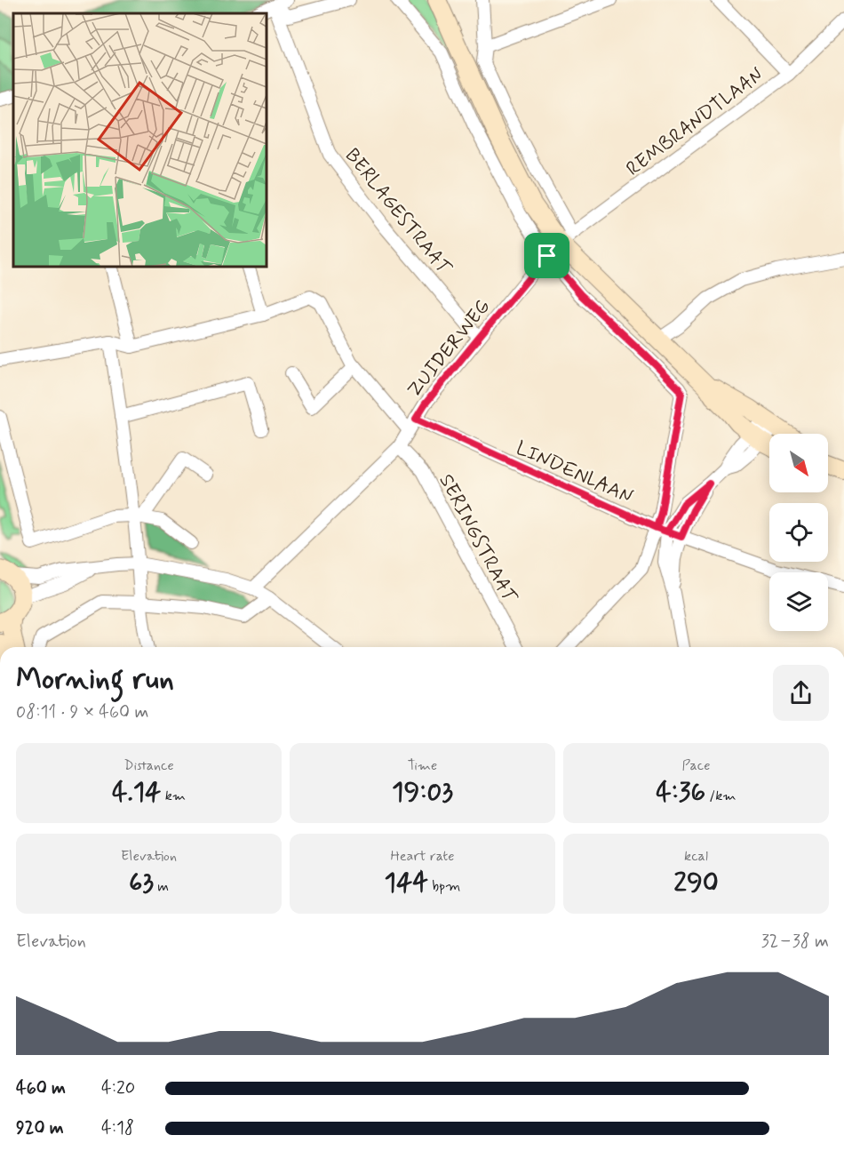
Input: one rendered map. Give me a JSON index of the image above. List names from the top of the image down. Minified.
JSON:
{"streets":{"street":["REMBRANDTLAAN","BERLAGESTRAAT","ZUIDERWEG","LINDENLAAN","SERINGSTRAAT"]},"crossings":[["REMBRANDTLAAN","ZUIDERWEG"],["BERLAGESTRAAT","ZUIDERWEG"],["ZUIDERWEG","LINDENLAAN"],["ZUIDERWEG","SERINGSTRAAT"]],"north":"bottom right","page":{"heading":["Morning run","08:11 · 9 × 460 m"],"stats":[["Distance","4.14 km"],["Time","19:03"],["Pace","4:36 /km"],["Elevation","63 m"],["Heart rate","144 bpm"],["kcal","290"]],"chart":["Elevation","32–38 m"],"list":[{"name":"460 m","note":"4:20"},{"name":"920 m","note":"4:18"}]}}
